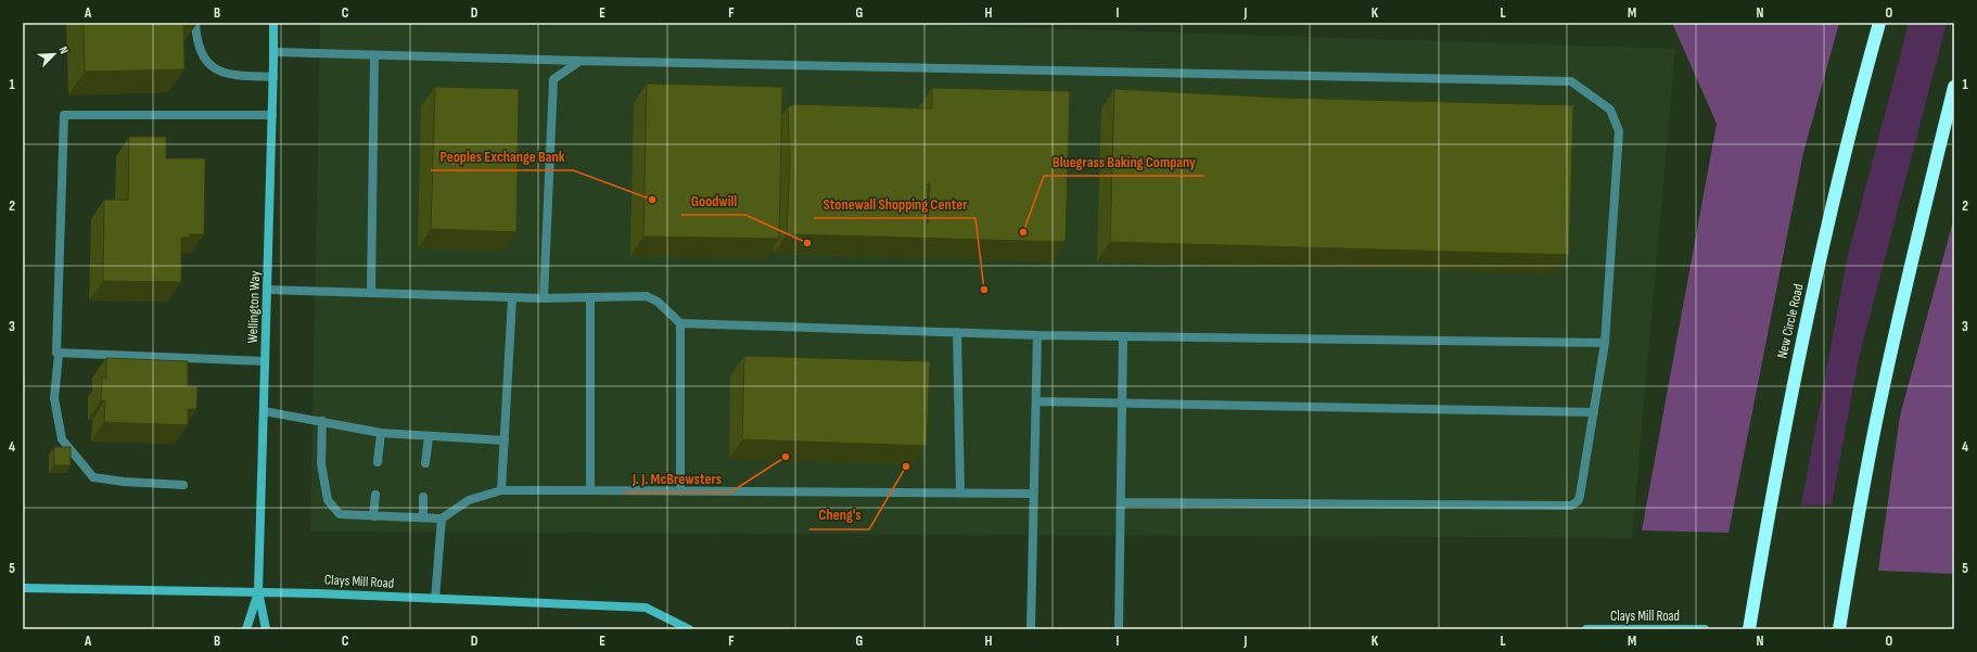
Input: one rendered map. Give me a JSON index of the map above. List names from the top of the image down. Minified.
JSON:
{"streets":{"highway":["New Circle Road"],"main road":["Wellington Way","Clays Mill Road"]},"crossings":[["Wellington Way","Clays Mill Road"]],"places":["Peoples Exchange Bank","Bluegrass Baking Company","Goodwill","Stonewall Shopping Center","J. J. McBrewsters","Cheng's"],"north":"top right","grid":{"columns":["A","B","C","D","E","F","G","H","I","J","K","L","M","N","O"],"rows":["1","2","3","4","5"]}}
